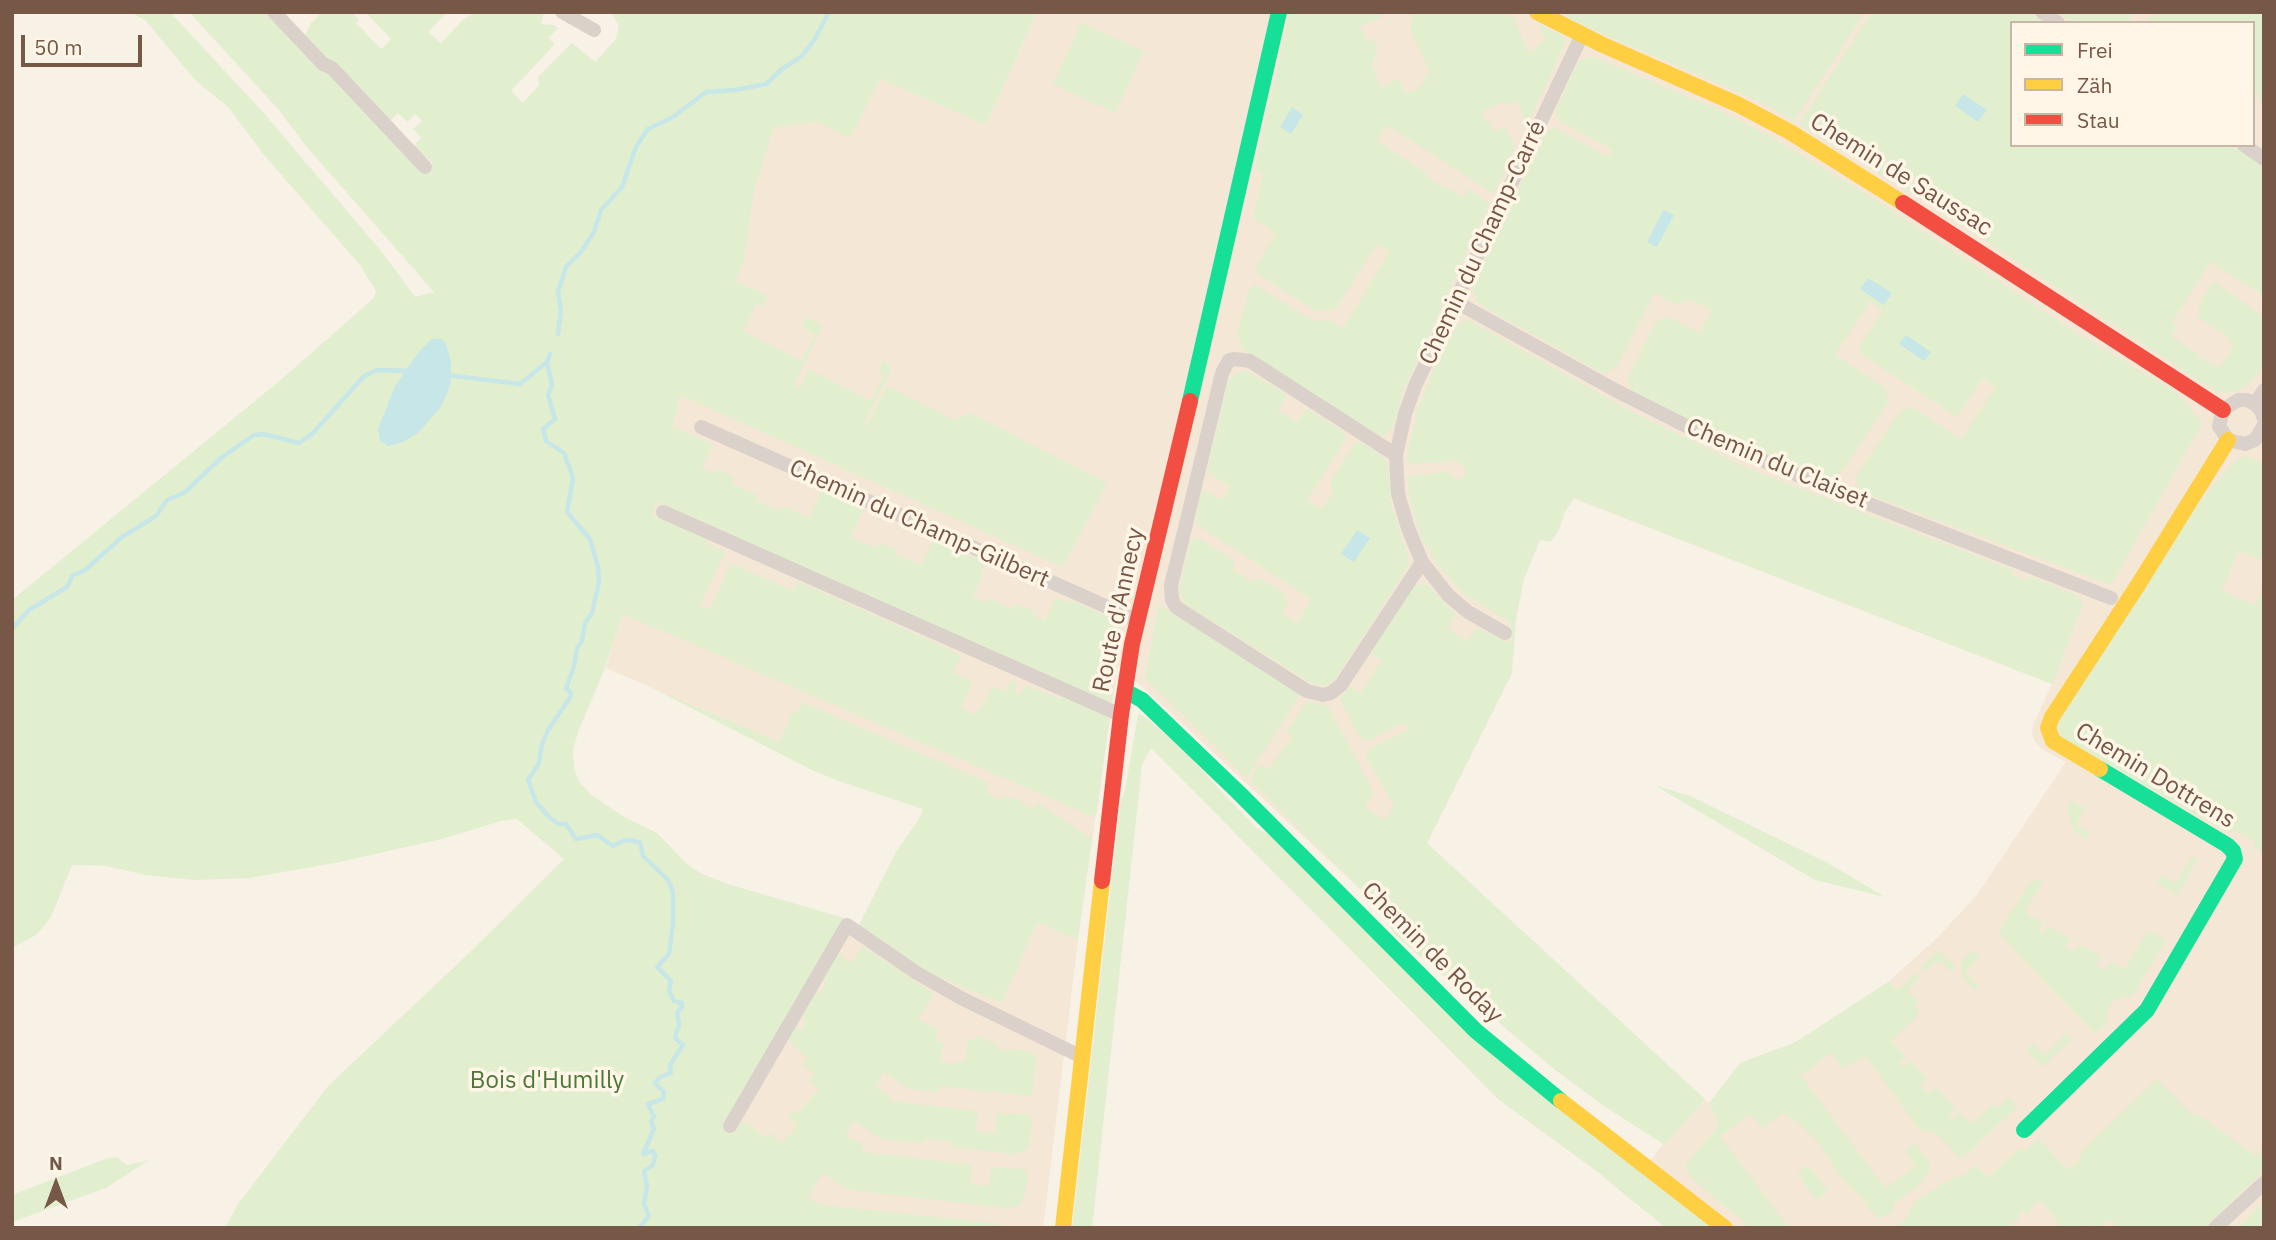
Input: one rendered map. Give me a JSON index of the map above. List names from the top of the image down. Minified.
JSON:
{"streets":{"street":["Chemin de Saussac","Chemin du Champ-Carré","Chemin du Claiset","Chemin du Champ-Gilbert","Route d'Annecy","Chemin Dottrens","Chemin de Roday"]},"crossings":[["Chemin de Saussac","Chemin du Champ-Carré"],["Chemin du Champ-Carré","Chemin du Claiset"],["Chemin du Champ-Gilbert","Route d'Annecy"],["Route d'Annecy","Chemin de Roday"]],"parks":["Bois d'Humilly"],"legend":["Frei","Zäh","Stau"],"scale_bar":"50 m","north":"top"}
